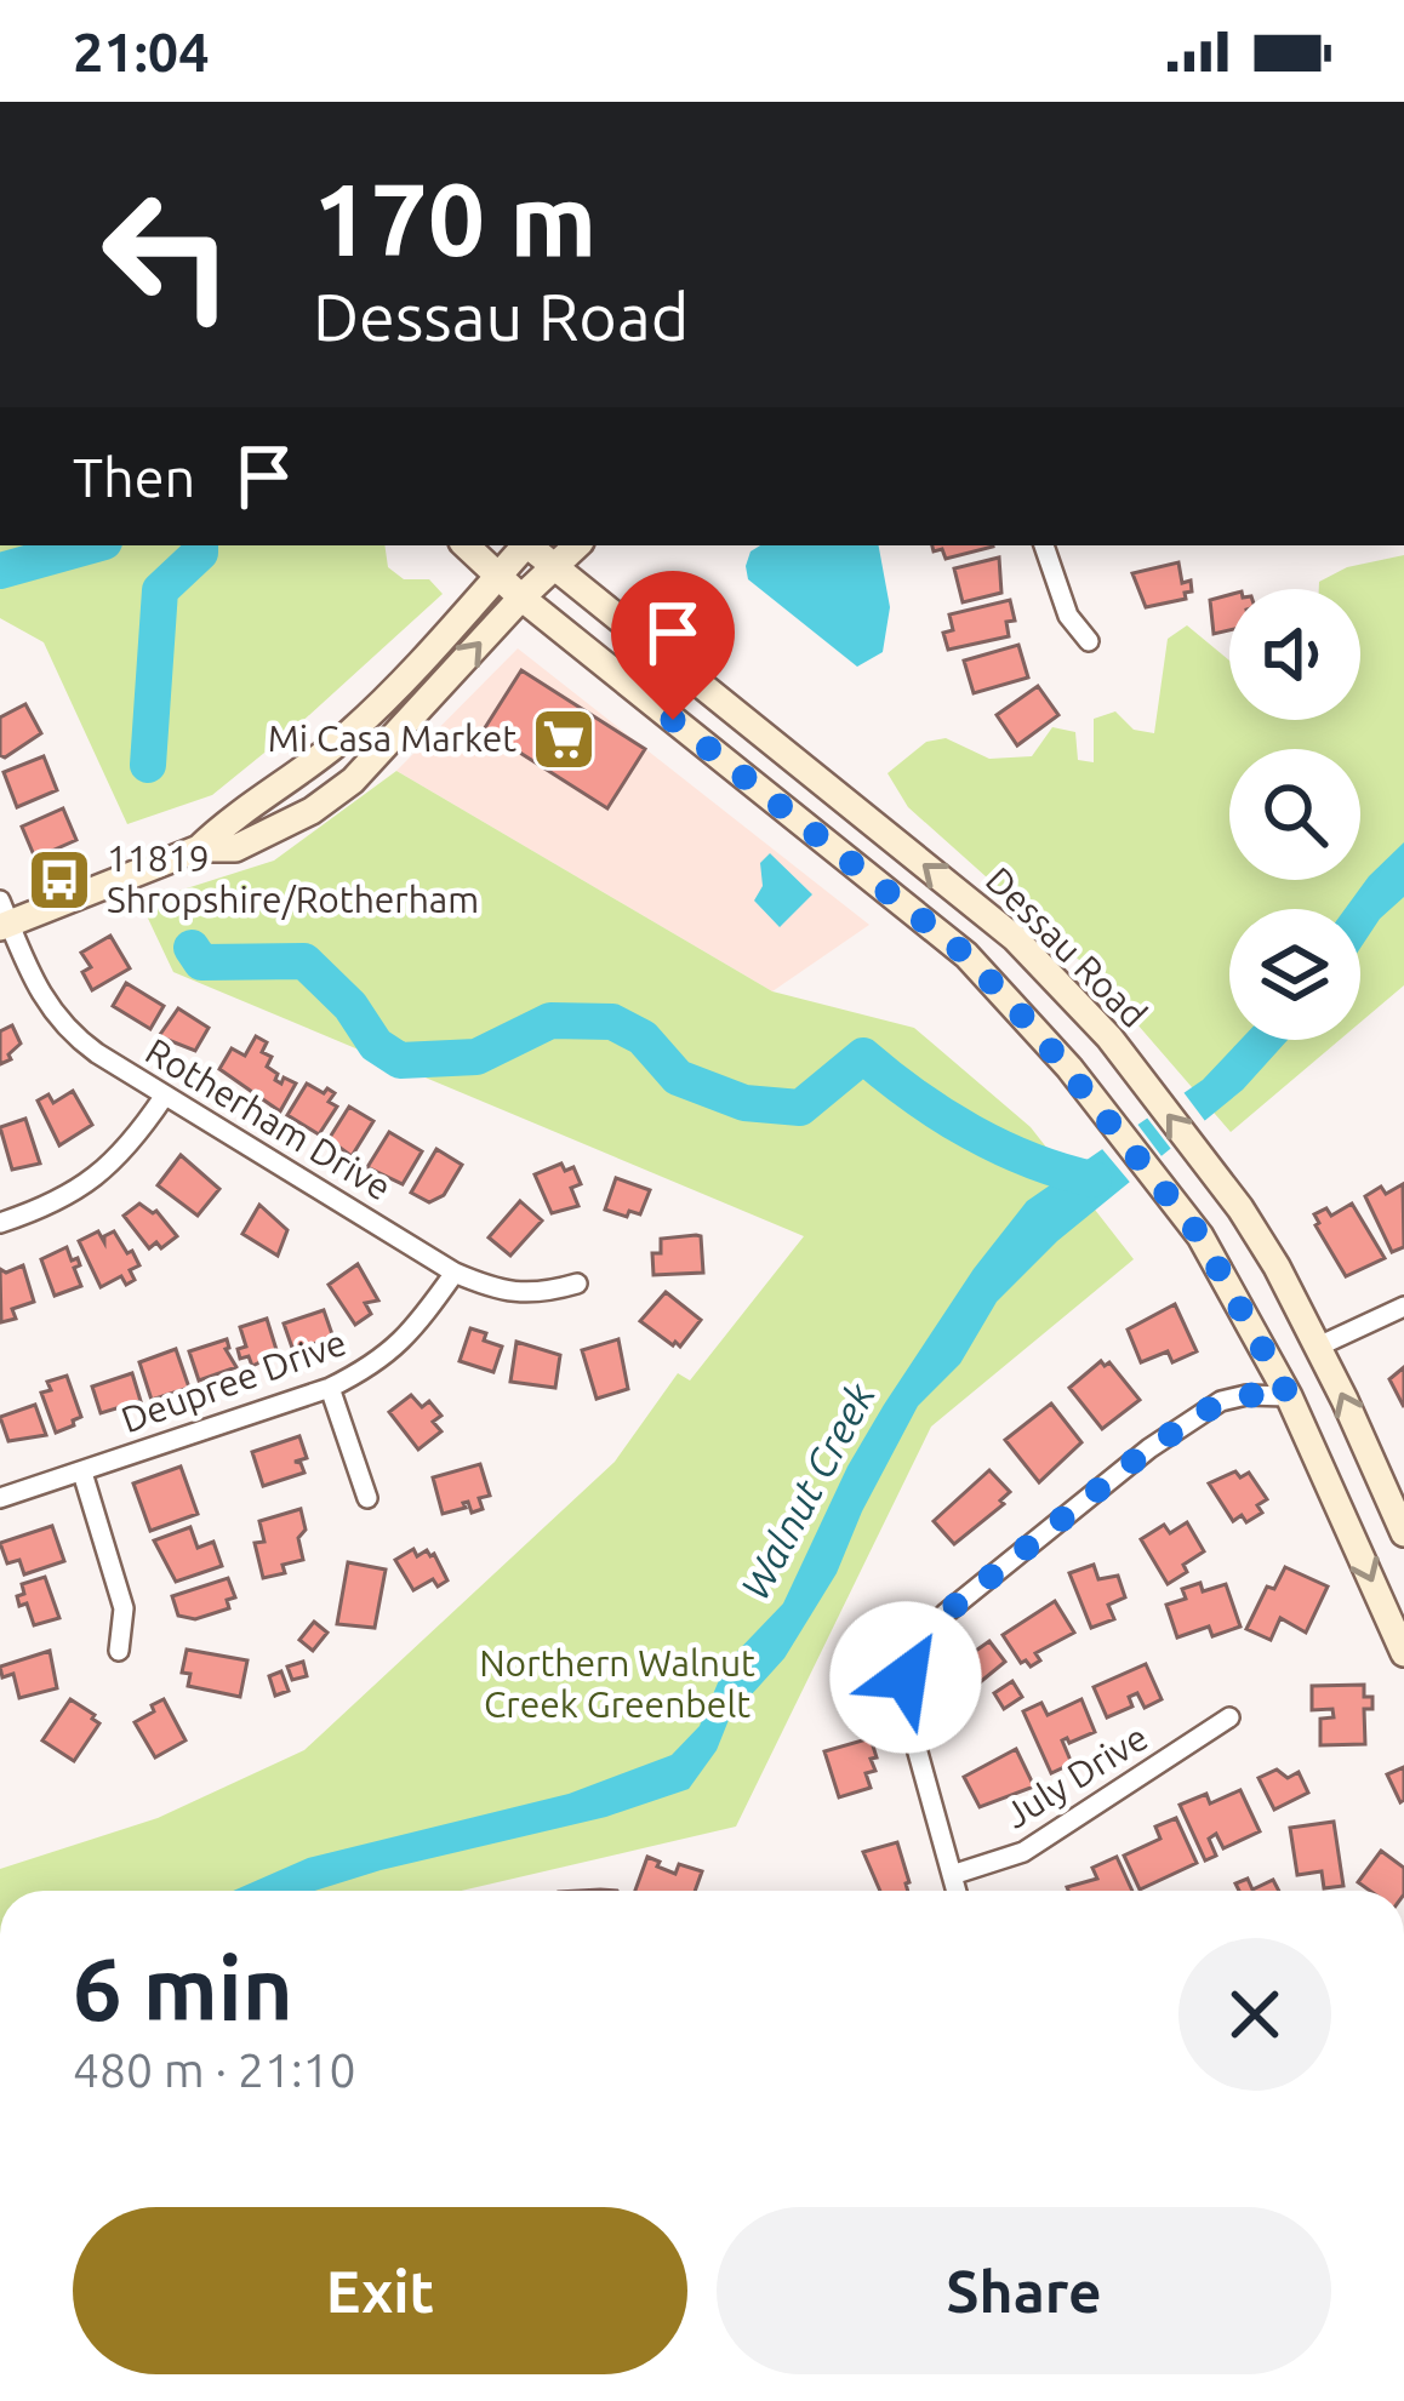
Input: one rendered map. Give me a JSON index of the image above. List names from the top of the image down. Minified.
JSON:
{"streets":{"main road":["Dessau Road"],"street":["Rotherham Drive","Deupree Drive","July Drive"]},"crossings":[["Rotherham Drive","Deupree Drive"]],"water":["Walnut Creek"],"parks":["Northern Walnut Creek Greenbelt"],"places":{"supermarket":["Mi Casa Market"],"bus stop":["11819 Shropshire/Rotherham"]},"page":{"status":"21:04","turn":["170 m","Dessau Road"],"then":"Then","heading":["6 min","480 m · 21:10"],"buttons":["Exit","Share"]}}
